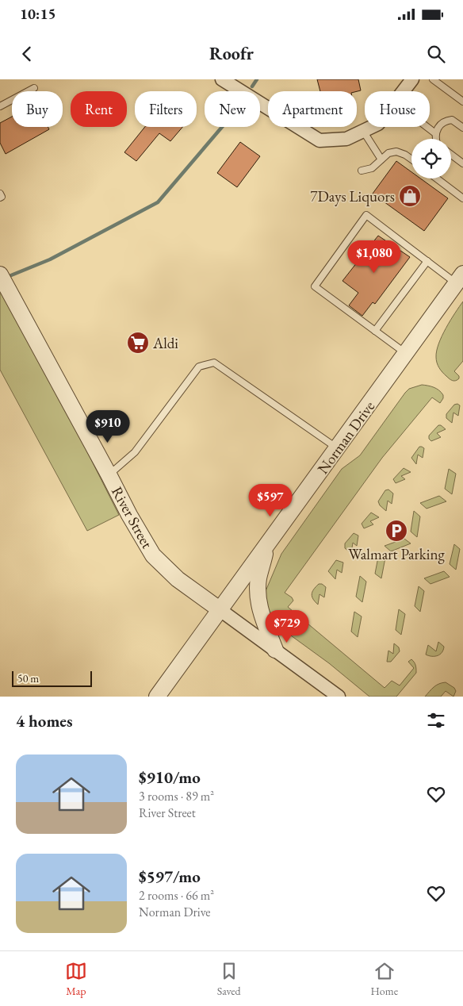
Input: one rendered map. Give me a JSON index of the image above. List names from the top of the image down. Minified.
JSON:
{"streets":{"street":["Norman Drive","River Street"]},"crossings":[["Norman Drive","River Street"]],"places":{"shop":["7Days Liquors"],"supermarket":["Aldi"],"parking":["Walmart Parking"]},"scale_bar":"50 m","page":{"status":"10:15","header":"Roofr","chip":["Buy","Rent","Filters","New","Apartment","House"],"price":["$1,080","$910","$597","$729"],"scale":"50 m","heading":"4 homes","list":[{"name":"$910/mo","note":"3 rooms · 89 m² · River Street"},{"name":"$597/mo","note":"2 rooms · 66 m² · Norman Drive"}],"tabs":["Map","Saved","Home"]}}
